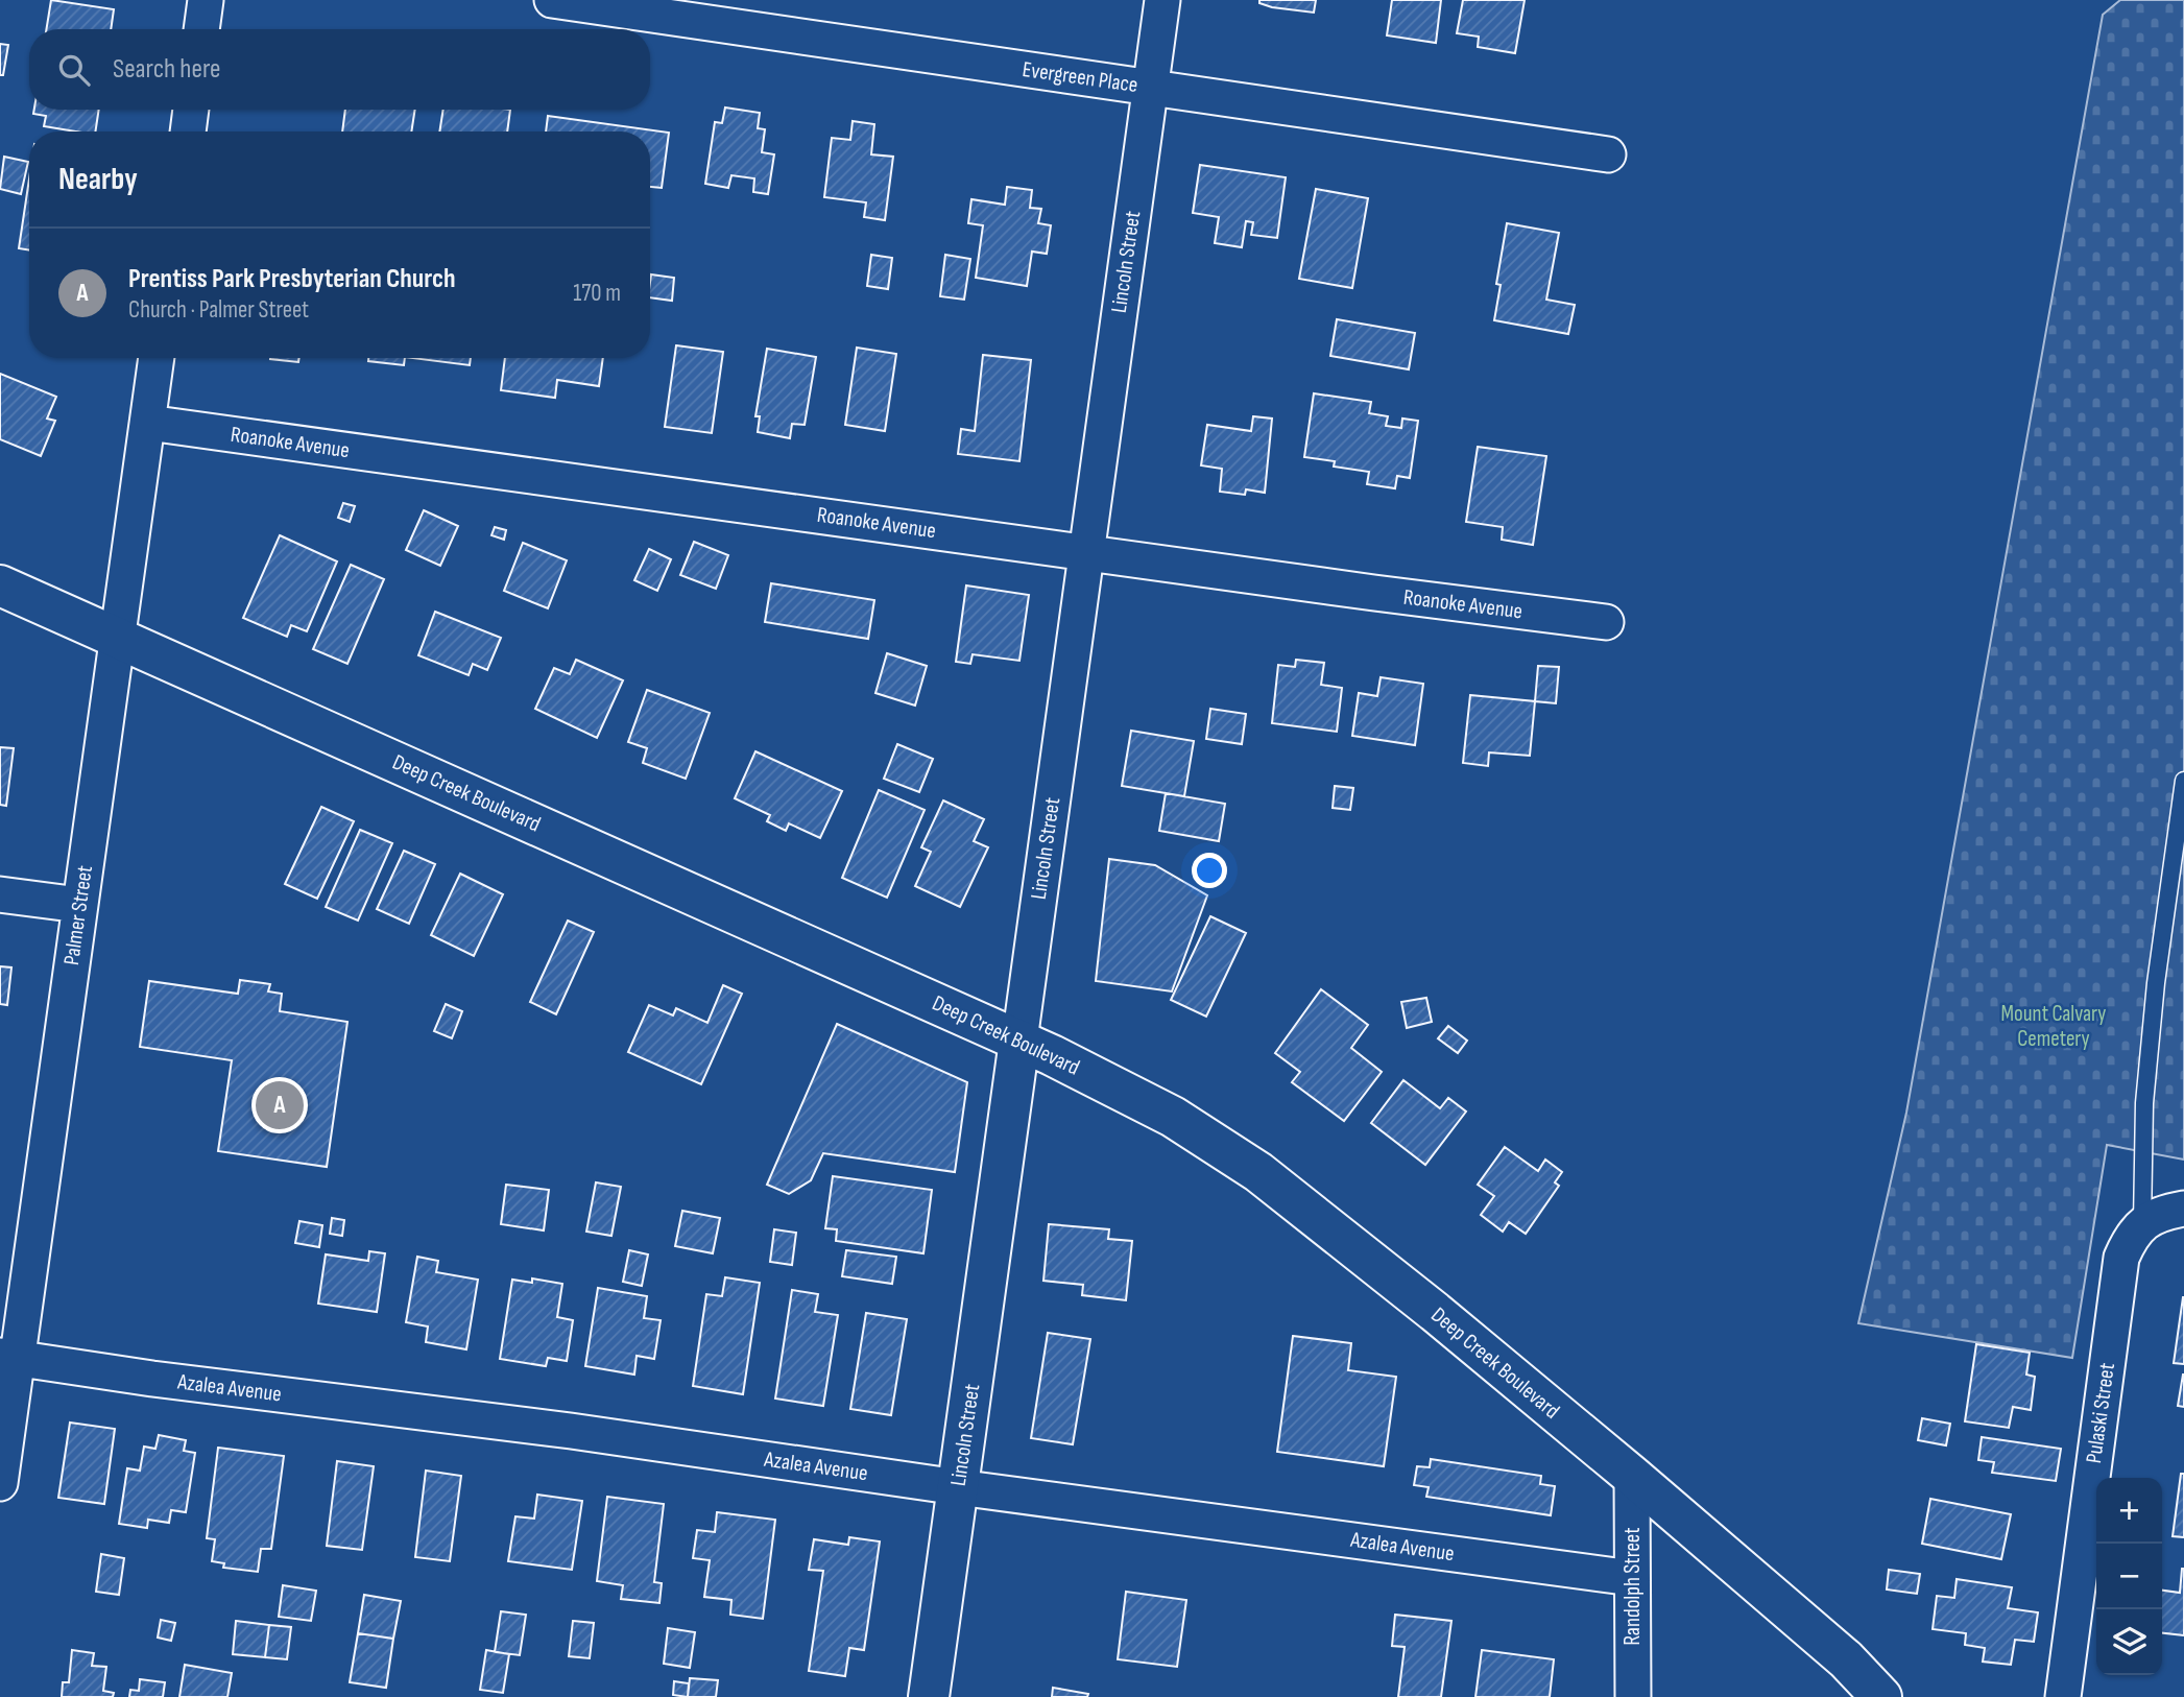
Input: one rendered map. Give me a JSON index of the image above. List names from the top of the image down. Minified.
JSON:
{"streets":{"street":["Evergreen Place","Lincoln Street","Roanoke Avenue","Deep Creek Boulevard","Palmer Street","Azalea Avenue","Pulaski Street","Randolph Street"]},"crossings":[["Evergreen Place","Lincoln Street"],["Lincoln Street","Roanoke Avenue"],["Lincoln Street","Deep Creek Boulevard"],["Lincoln Street","Azalea Avenue"],["Roanoke Avenue","Palmer Street"],["Deep Creek Boulevard","Palmer Street"],["Deep Creek Boulevard","Randolph Street"],["Palmer Street","Azalea Avenue"],["Azalea Avenue","Randolph Street"]],"parks":["Mount Calvary Cemetery"],"page":{"search":"Search here","heading":"Nearby","list":[{"mark":"A","name":"Prentiss Park Presbyterian Church","note":"Church · Palmer Street","value":"170 m"}],"pins":"A","map_buttons":["+","−"]}}
